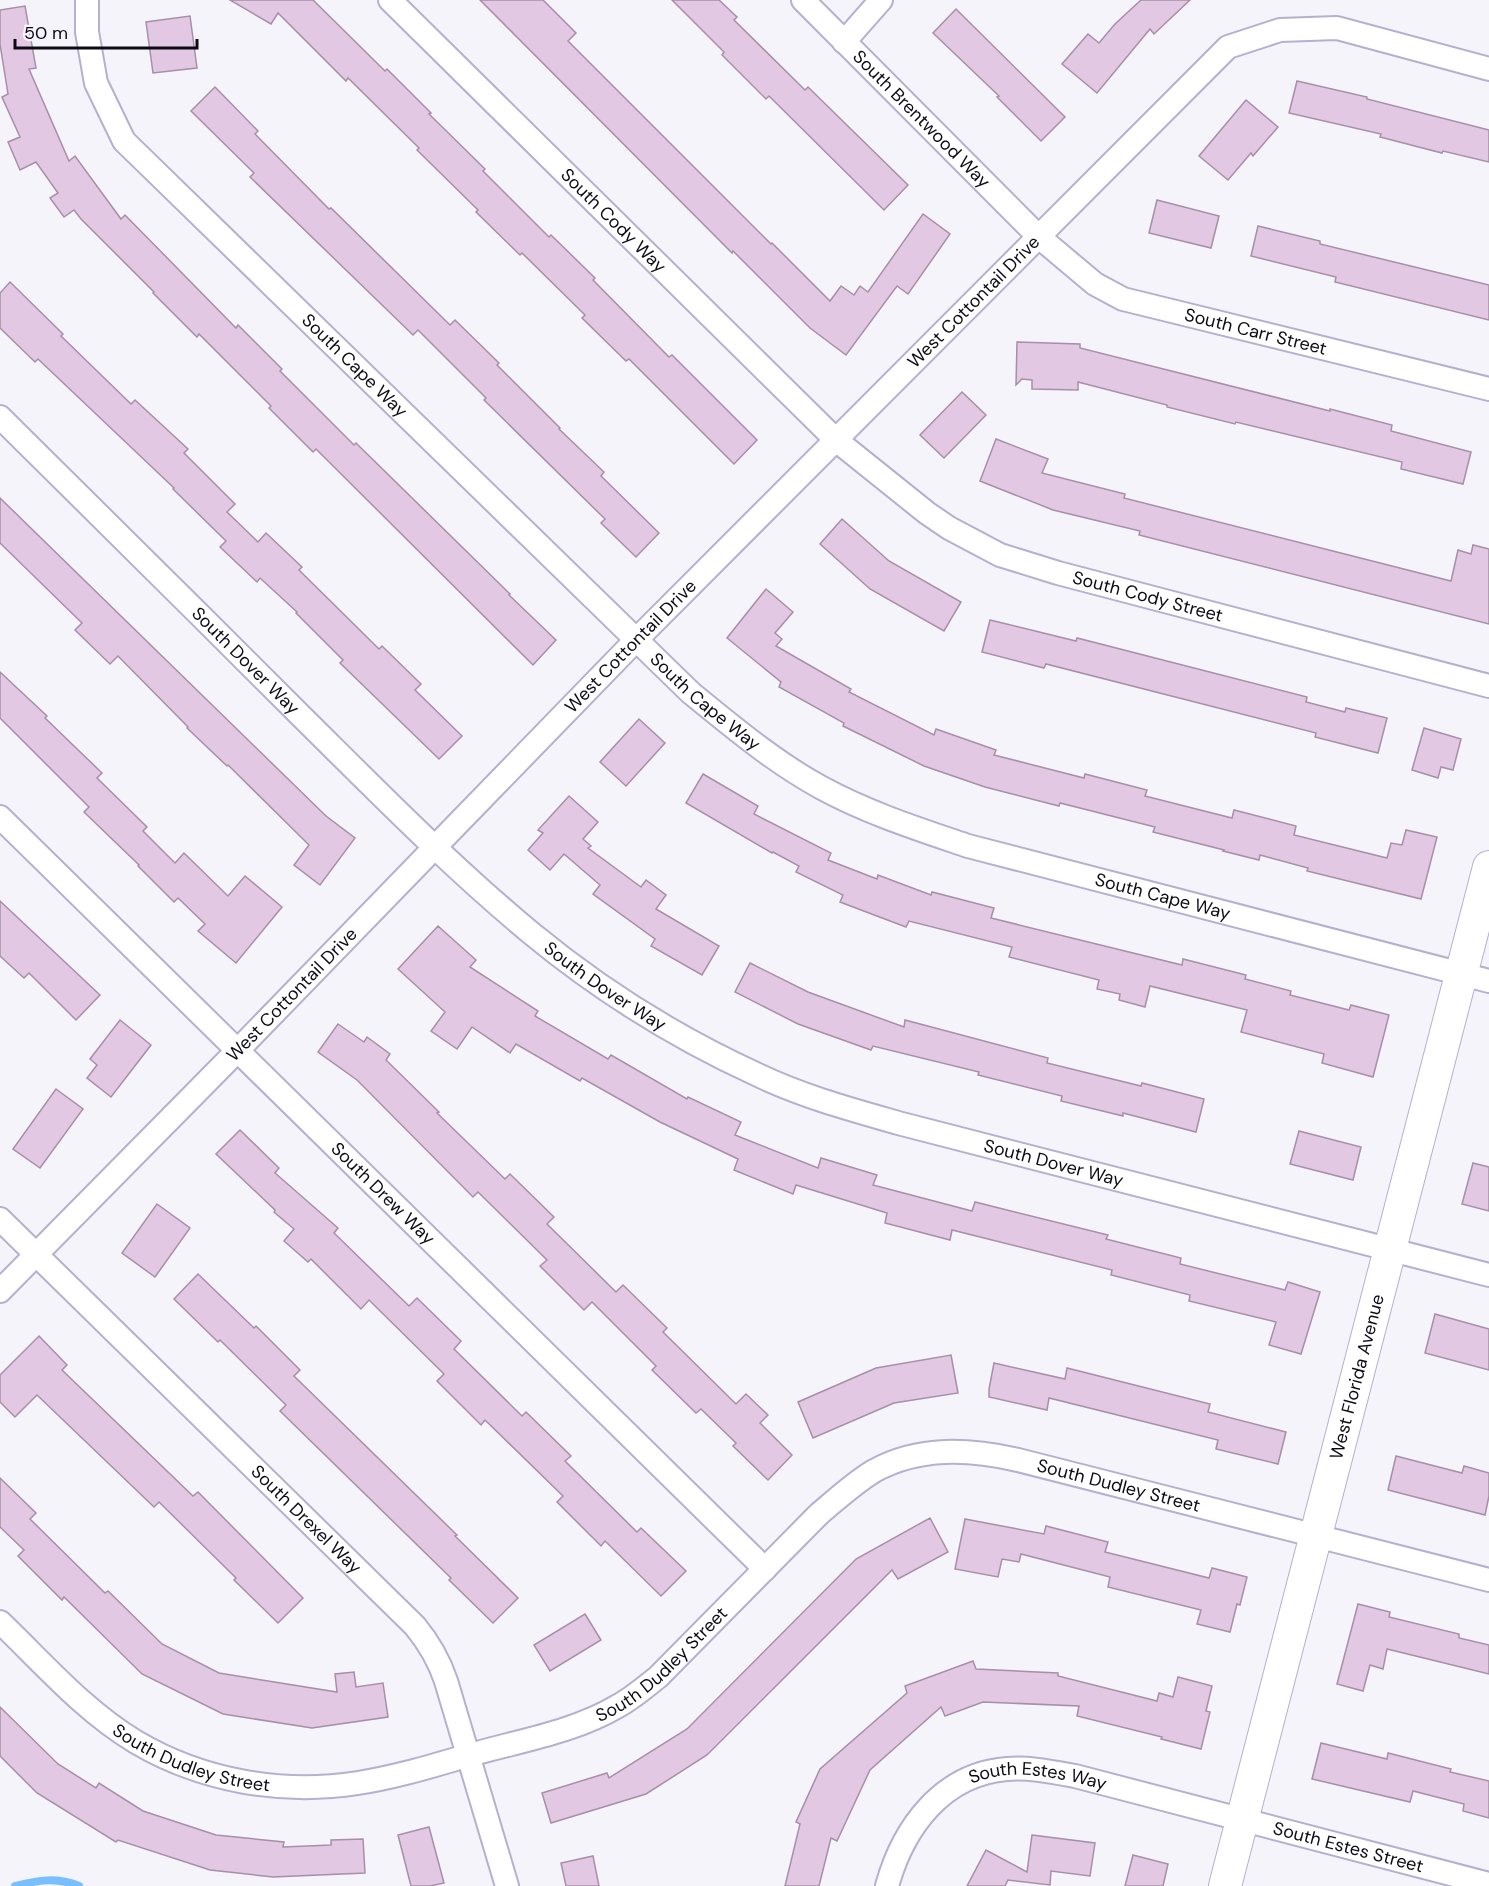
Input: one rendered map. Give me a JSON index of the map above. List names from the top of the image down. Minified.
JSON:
{"streets":{"street":["South Brentwood Way","South Cody Way","West Cottontail Drive","South Carr Street","South Cape Way","South Cody Street","South Dover Way","South Drew Way","West Florida Avenue","South Dudley Street","South Drexel Way","South Estes Way","South Estes Street"]},"crossings":[["South Brentwood Way","West Cottontail Drive"],["South Brentwood Way","South Carr Street"],["South Cody Way","West Cottontail Drive"],["South Cody Way","South Cody Street"],["West Cottontail Drive","South Carr Street"],["West Cottontail Drive","South Cape Way"],["West Cottontail Drive","South Cody Street"],["West Cottontail Drive","South Dover Way"],["West Cottontail Drive","South Drew Way"],["West Cottontail Drive","South Drexel Way"],["South Cape Way","West Florida Avenue"],["South Dover Way","West Florida Avenue"],["South Drew Way","South Dudley Street"],["West Florida Avenue","South Dudley Street"],["West Florida Avenue","South Estes Way"],["West Florida Avenue","South Estes Street"],["South Dudley Street","South Drexel Way"],["South Estes Way","South Estes Street"]],"scale_bar":"50 m"}
